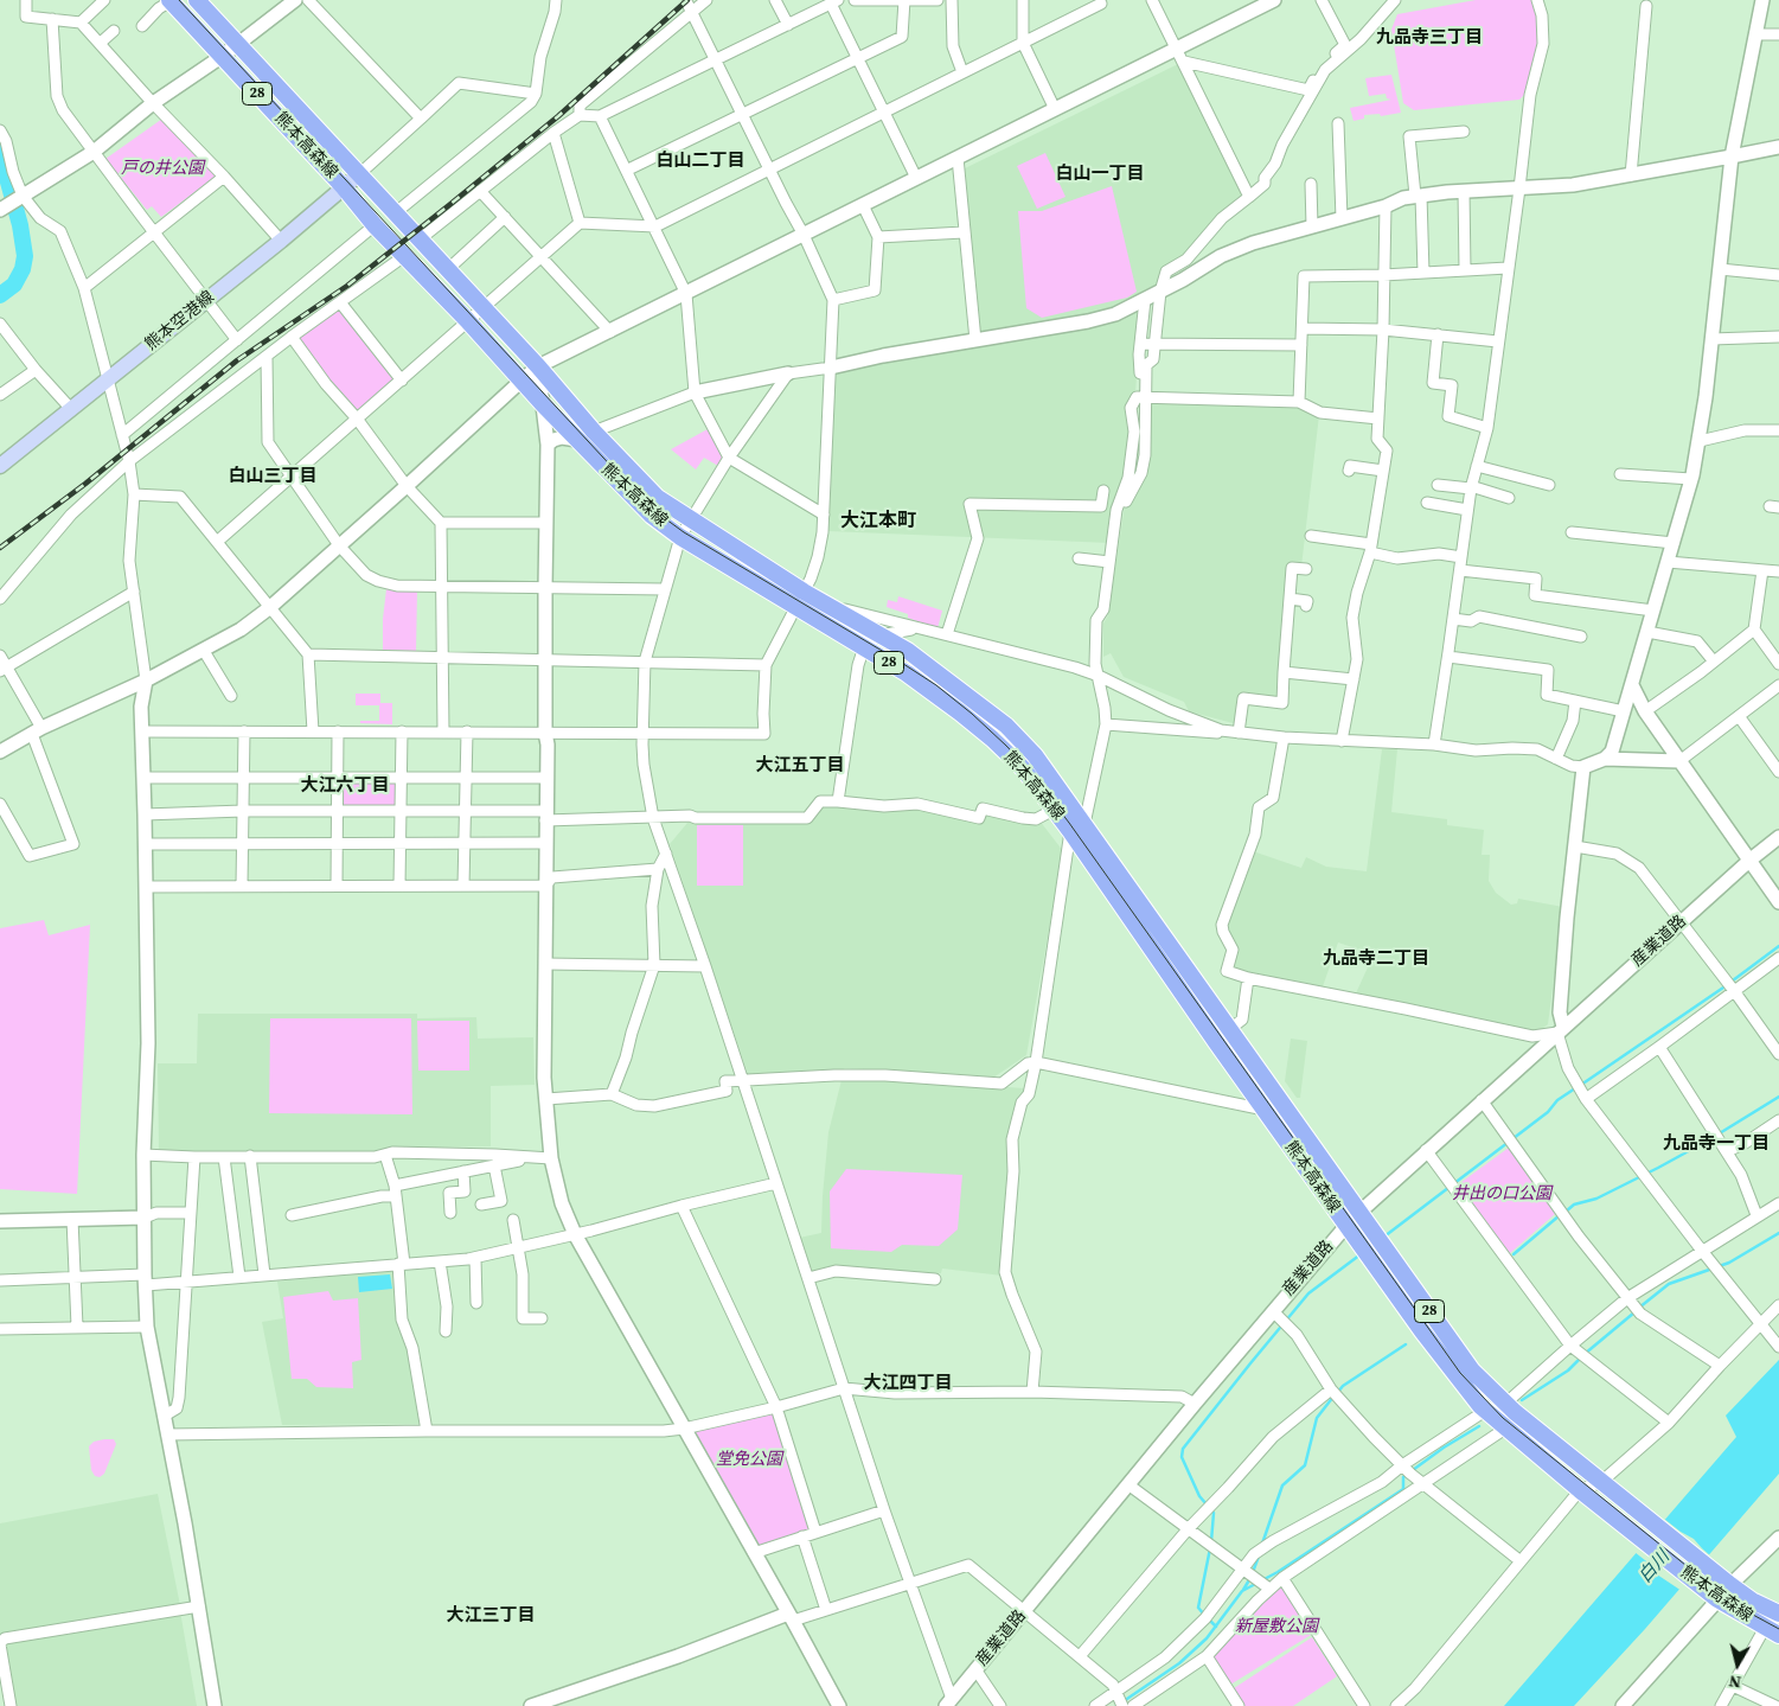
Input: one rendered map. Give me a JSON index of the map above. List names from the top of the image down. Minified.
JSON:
{"streets":{"main road":["28","熊本高森線","熊本空港線"],"street":["産業道路"]},"crossings":[["熊本高森線","熊本空港線"],["熊本高森線","産業道路"]],"districts":["九品寺三丁目","白山二丁目","白山一丁目","白山三丁目","大江本町","大江五丁目","大江六丁目","九品寺二丁目","九品寺一丁目","大江四丁目","大江三丁目"],"water":["白川"],"parks":["戸の井公園","井出の口公園","堂免公園","新屋敷公園"],"north":"bottom"}
